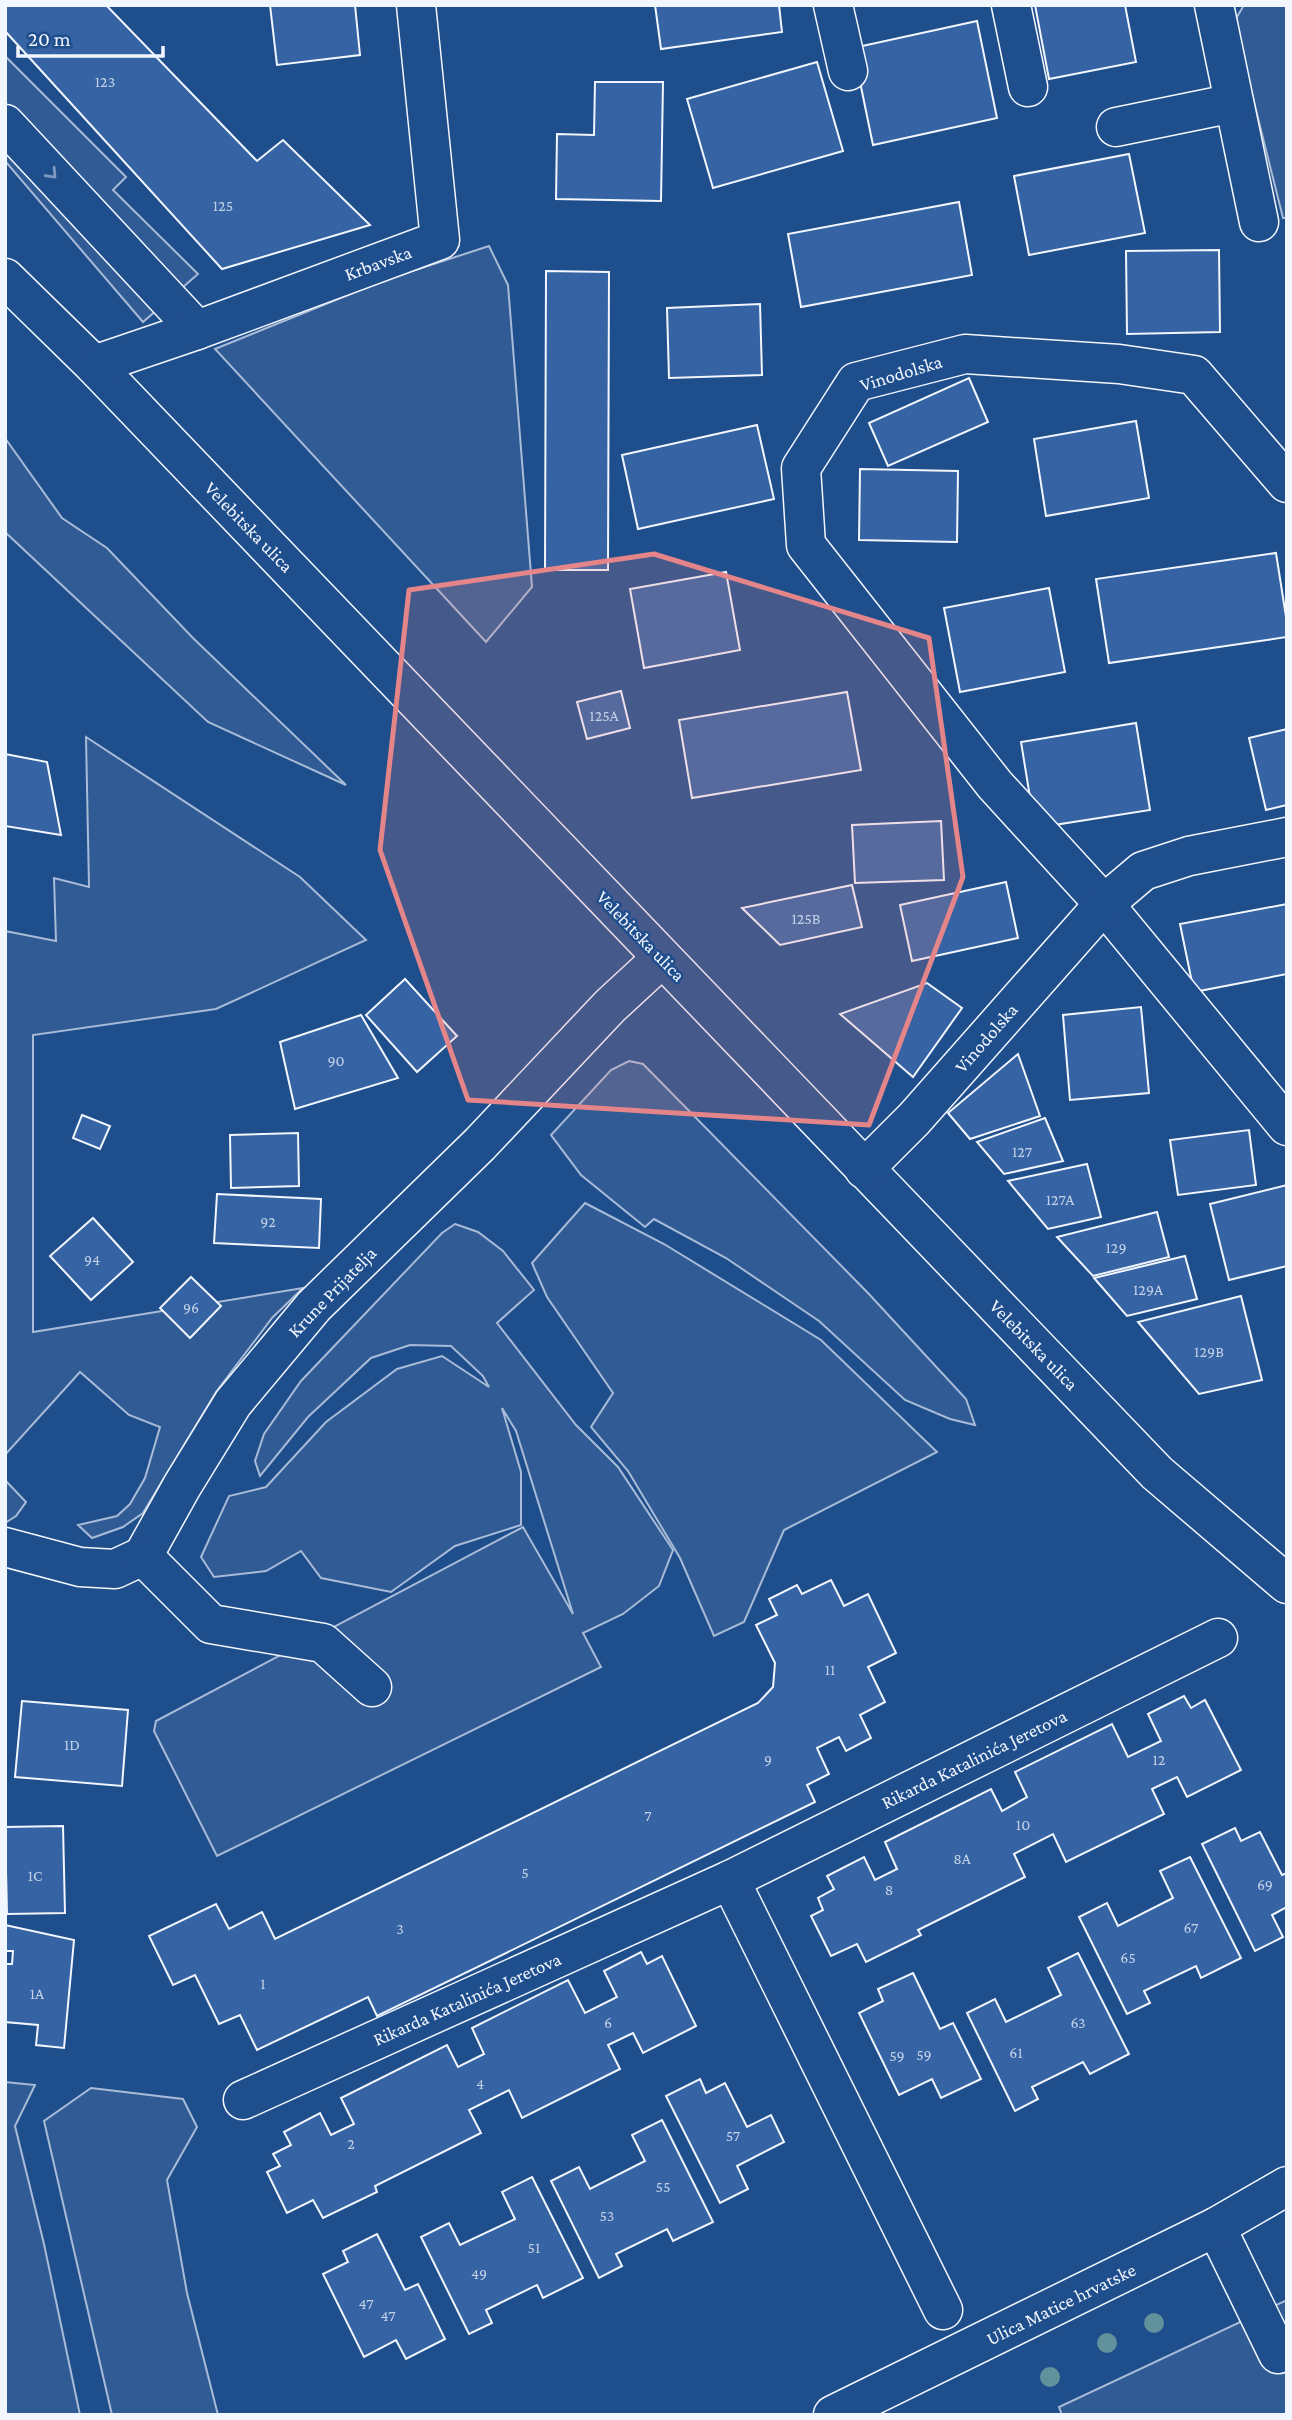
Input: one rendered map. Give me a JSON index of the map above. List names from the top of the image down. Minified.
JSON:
{"streets":{"street":["Krbavska","Vinodolska","Velebitska ulica","Krune Prijatelja","Rikarda Katalinića Jeretova","Ulica Matice hrvatske"]},"crossings":[["Krbavska","Velebitska ulica"],["Vinodolska","Velebitska ulica"],["Velebitska ulica","Krune Prijatelja"]],"house_numbers":["123","125","125A","125B","90","127","127A","92","129","94","129A","96","129B","11","1D","9","12","7","10","8A","5","1C","69","8","67","3","65","1","1A","6","63","61","59","59","4","57","2","55","53","51","49","47","47"],"scale_bar":"20 m"}
